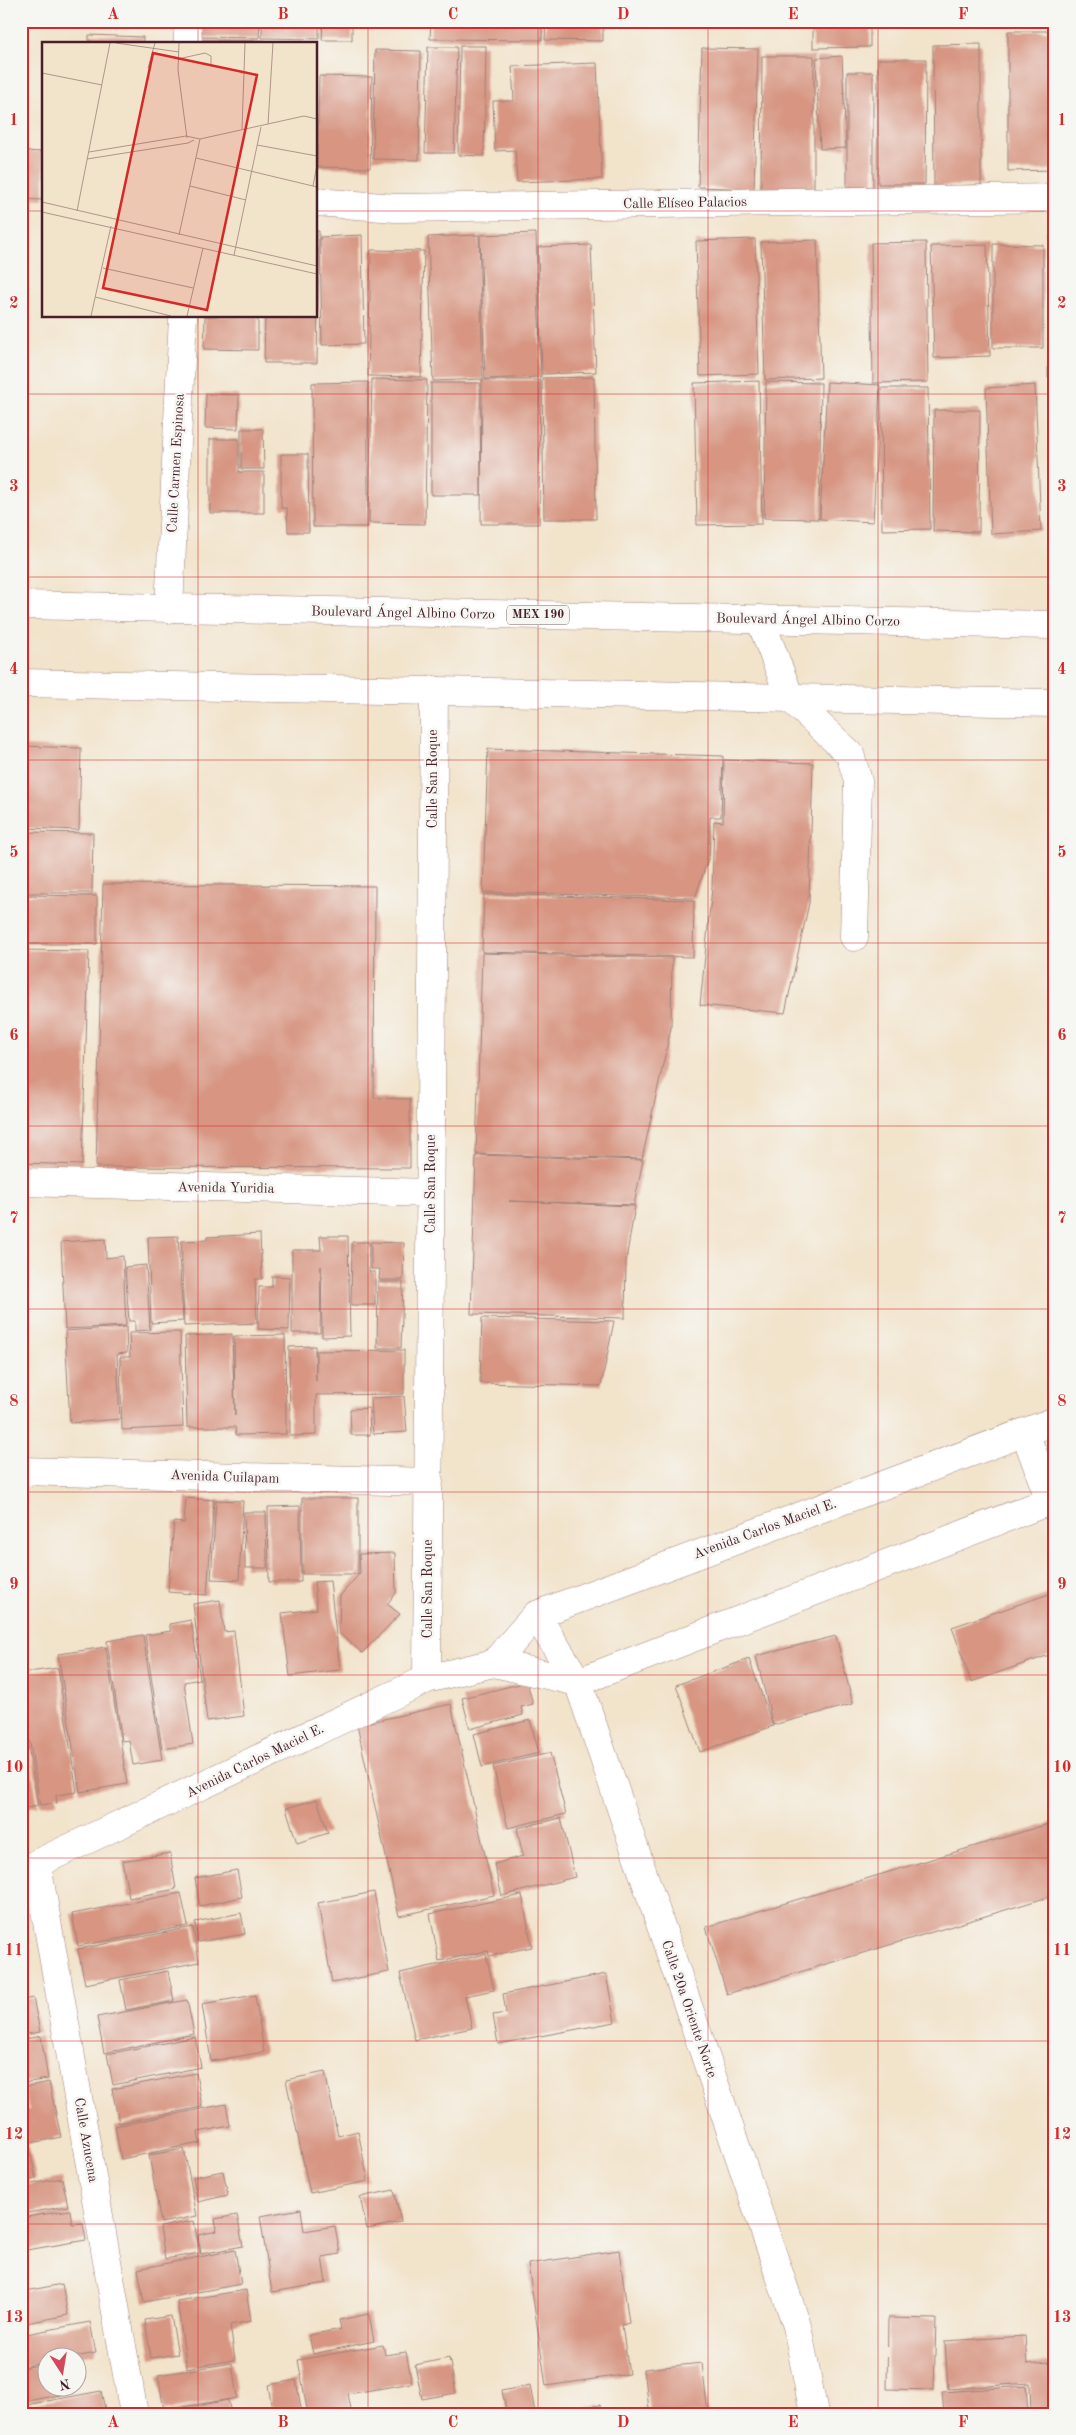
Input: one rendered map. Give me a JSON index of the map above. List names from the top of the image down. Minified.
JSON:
{"streets":{"street":["Calle Elíseo Palacios","Calle Carmen Espinosa","Boulevard Ángel Albino Corzo","MEX 190","Calle San Roque","Avenida Yuridia","Avenida Cuilapam","Avenida Carlos Maciel E.","Calle 20a Oriente Norte","Calle Azucena"]},"crossings":[["Calle Carmen Espinosa","Boulevard Ángel Albino Corzo"],["Calle San Roque","Avenida Yuridia"],["Calle San Roque","Avenida Cuilapam"],["Calle San Roque","Avenida Carlos Maciel E."],["Avenida Carlos Maciel E.","Calle 20a Oriente Norte"],["Avenida Carlos Maciel E.","Calle Azucena"]],"north":"bottom","grid":{"columns":["A","B","C","D","E","F"],"rows":["1","2","3","4","5","6","7","8","9","10","11","12","13"]}}
